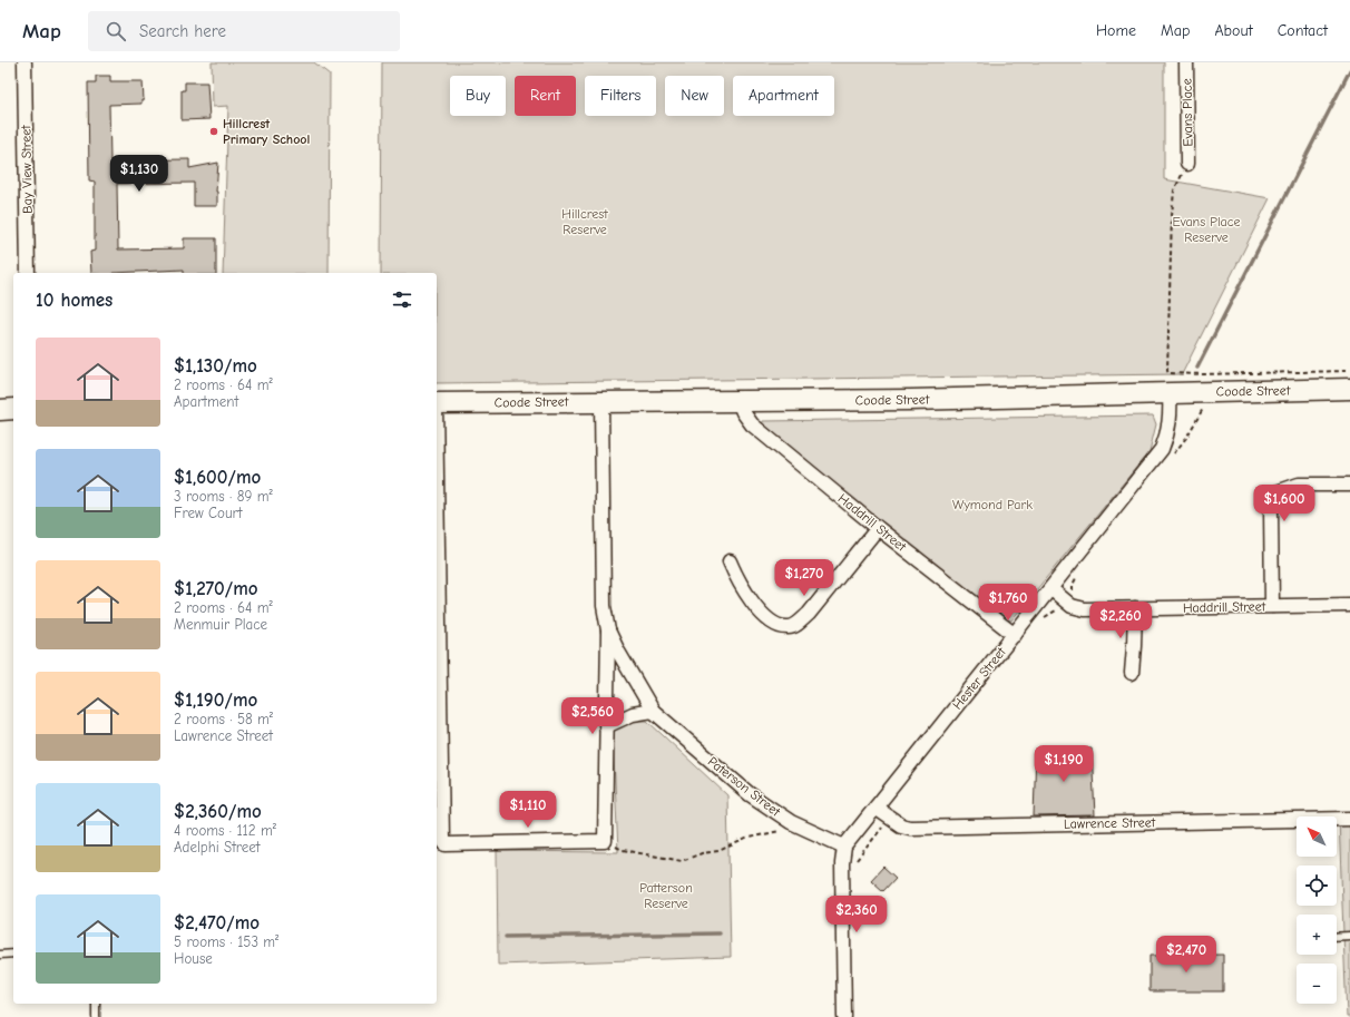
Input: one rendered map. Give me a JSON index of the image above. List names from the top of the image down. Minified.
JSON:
{"streets":{"main road":["Coode Street"],"street":["Evans Place","Bay View Street","Haddrill Street","Hester Street","Paterson Street","Lawrence Street"]},"crossings":[["Coode Street","Haddrill Street"],["Coode Street","Hester Street"],["Coode Street","Paterson Street"],["Haddrill Street","Hester Street"],["Hester Street","Paterson Street"],["Hester Street","Lawrence Street"]],"parks":["Hillcrest Reserve","Evans Place Reserve","Wymond Park","Patterson Reserve"],"places":["Hillcrest Primary School"],"north":"top left","page":{"header":"Map","search":"Search here","nav":["Home","Map","About","Contact"],"chip":["Buy","Rent","Filters","New","Apartment"],"price":["$1,130","$1,600","$1,270","$1,760","$2,260","$2,560","$1,190","$1,110","$2,360","$2,470"],"heading":"10 homes","list":[{"name":"$1,130/mo","note":"2 rooms · 64 m² · Apartment"},{"name":"$1,600/mo","note":"3 rooms · 89 m² · Frew Court"},{"name":"$1,270/mo","note":"2 rooms · 64 m² · Menmuir Place"},{"name":"$1,190/mo","note":"2 rooms · 58 m² · Lawrence Street"},{"name":"$2,360/mo","note":"4 rooms · 112 m² · Adelphi Street"},{"name":"$2,470/mo","note":"5 rooms · 153 m² · House"}],"map_buttons":["+","−"]}}
